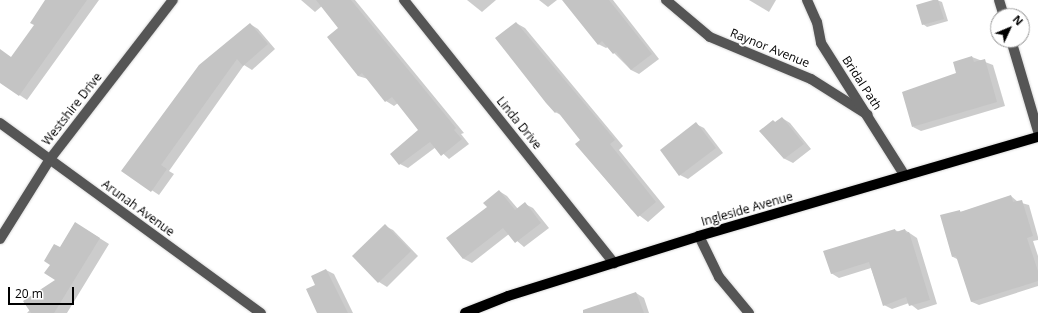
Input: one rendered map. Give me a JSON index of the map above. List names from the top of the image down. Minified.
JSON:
{"streets":{"main road":["Ingleside Avenue"],"street":["Raynor Avenue","Bridal Path","Westshire Drive","Linda Drive","Arunah Avenue"]},"crossings":[["Raynor Avenue","Bridal Path"],["Bridal Path","Ingleside Avenue"],["Westshire Drive","Arunah Avenue"],["Linda Drive","Ingleside Avenue"]],"scale_bar":"20 m","north":"top right"}
